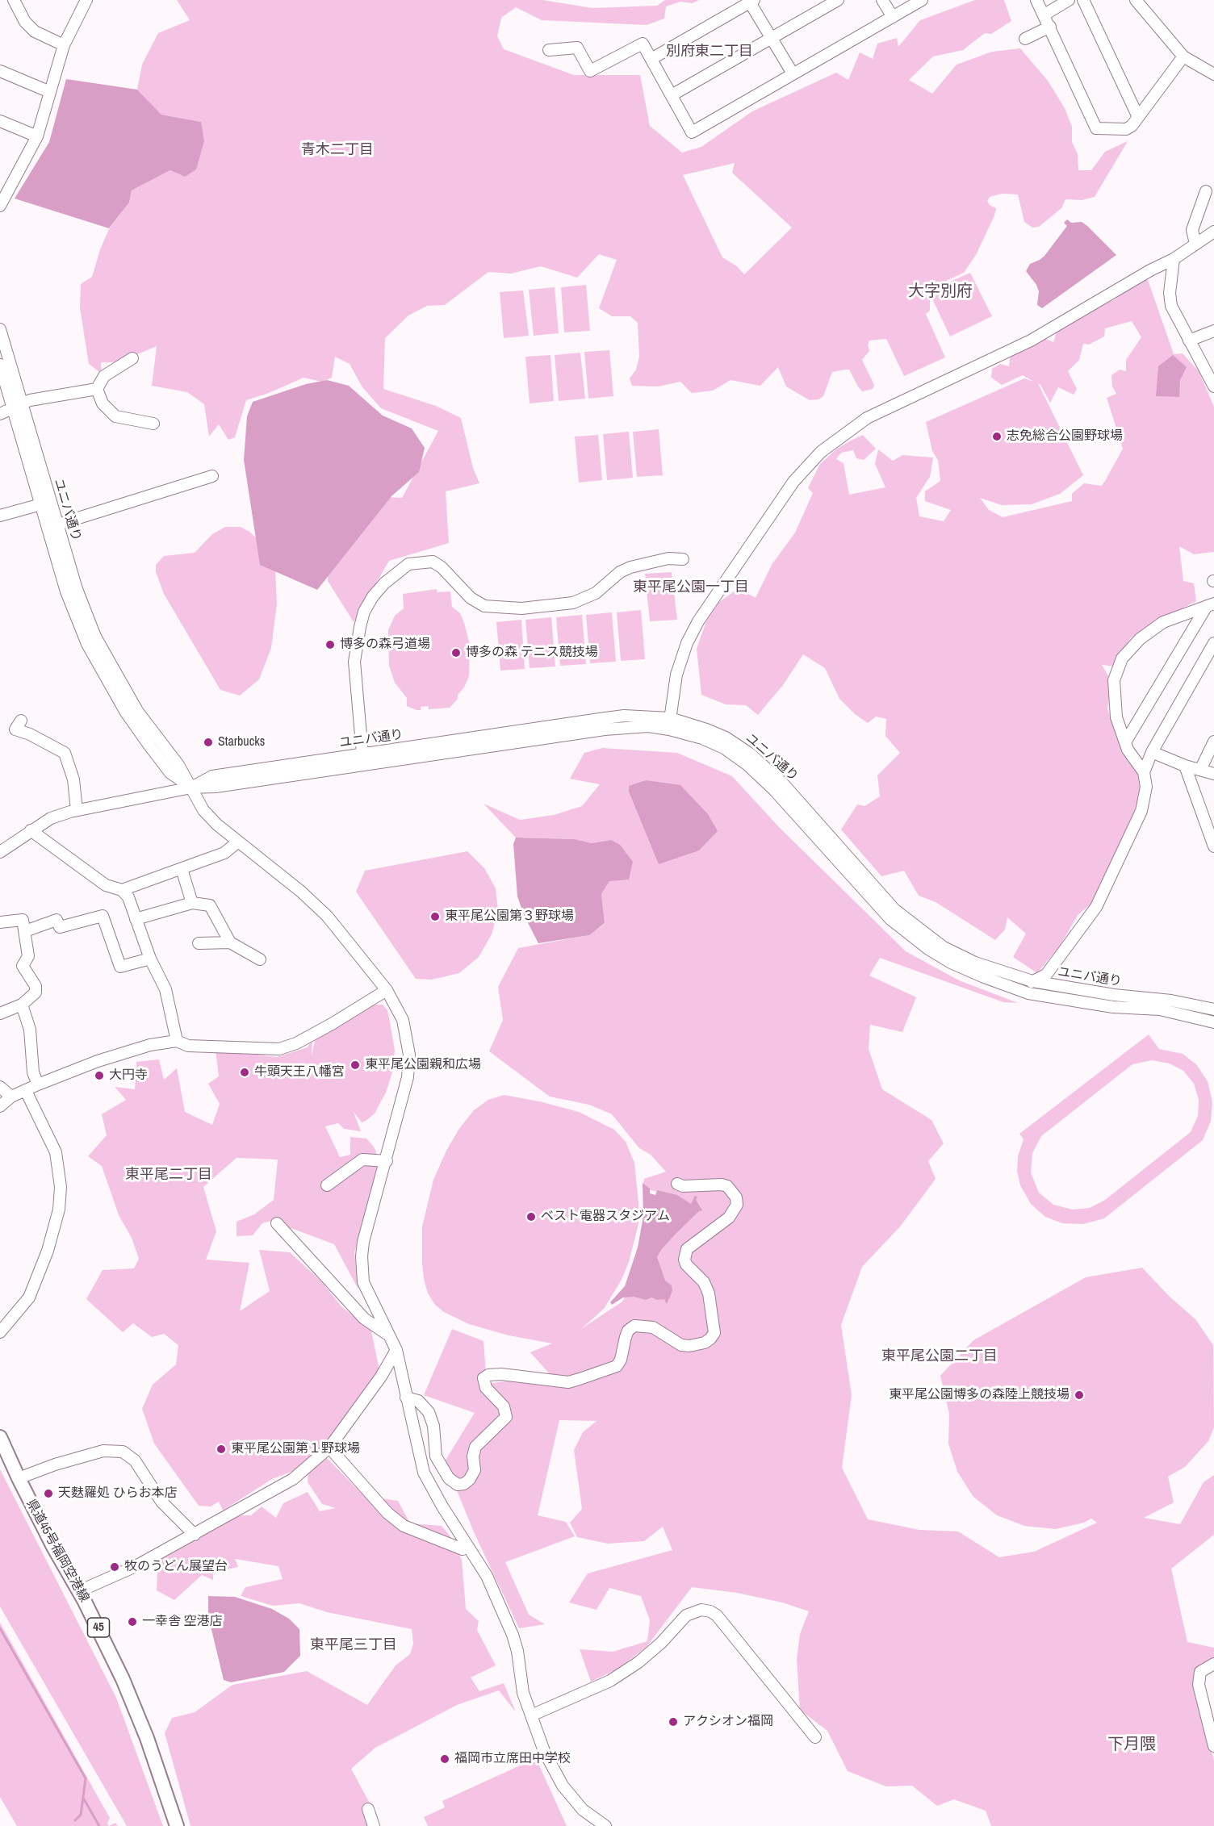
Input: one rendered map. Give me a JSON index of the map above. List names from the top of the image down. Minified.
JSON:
{"streets":{"main road":["県道45号福岡空港線","45"],"street":["ユニバ通り"]},"districts":["別府東二丁目","青木二丁目","大字別府","東平尾公園一丁目","東平尾二丁目","東平尾公園二丁目","東平尾三丁目","下月隈"],"places":["志免総合公園野球場","博多の森弓道場","博多の森 テニス競技場","Starbucks","東平尾公園第３野球場","東平尾公園親和広場","牛頭天王八幡宮","大円寺","ベスト電器スタジアム","東平尾公園博多の森陸上競技場","東平尾公園第１野球場","天麩羅処 ひらお本店","牧のうどん展望台","一幸舎 空港店","アクシオン福岡","福岡市立席田中学校"]}
